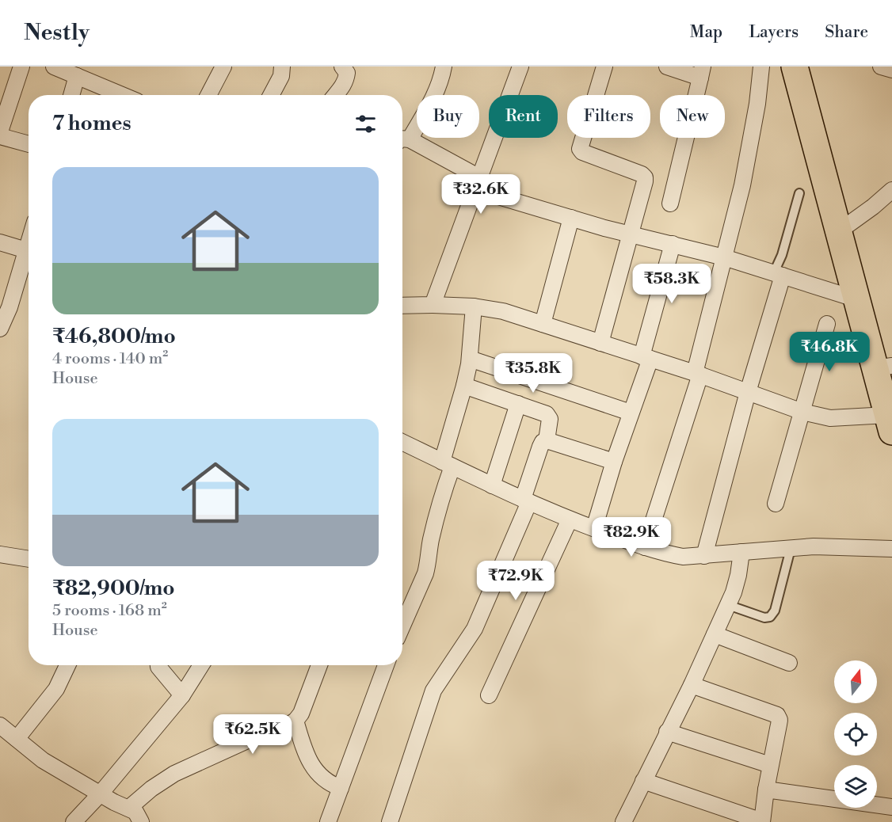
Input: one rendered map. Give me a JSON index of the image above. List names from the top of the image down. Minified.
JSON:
{"north":"top","page":{"header":"Nestly","nav":["Map","Layers","Share"],"chip":["Buy","Rent","Filters","New"],"heading":"7 homes","list":[{"name":"₹46,800/mo","note":"4 rooms · 140 m² · House"},{"name":"₹82,900/mo","note":"5 rooms · 168 m² · House"}],"price":["₹32.6K","₹58.3K","₹46.8K","₹35.8K","₹82.9K","₹72.9K","₹62.5K"]}}
